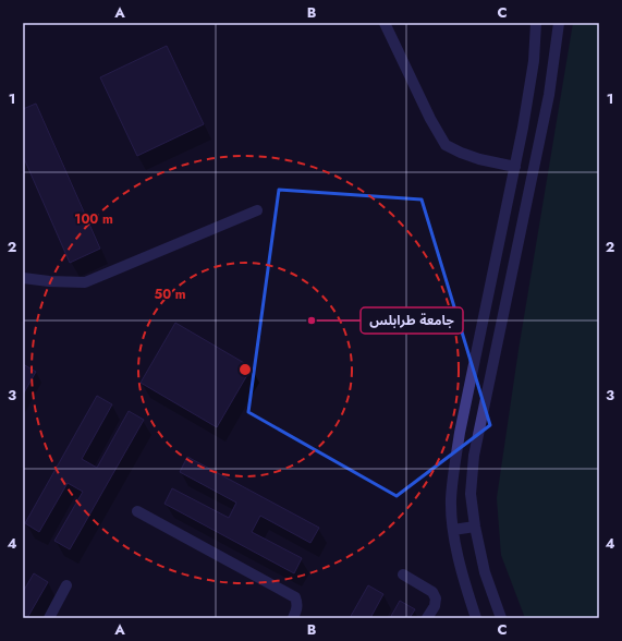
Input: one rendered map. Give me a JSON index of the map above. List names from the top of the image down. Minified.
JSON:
{"places":["جامعة طرابلس"],"grid":{"columns":["A","B","C"],"rows":["1","2","3","4"]},"rings":["100 m","50 m"]}
